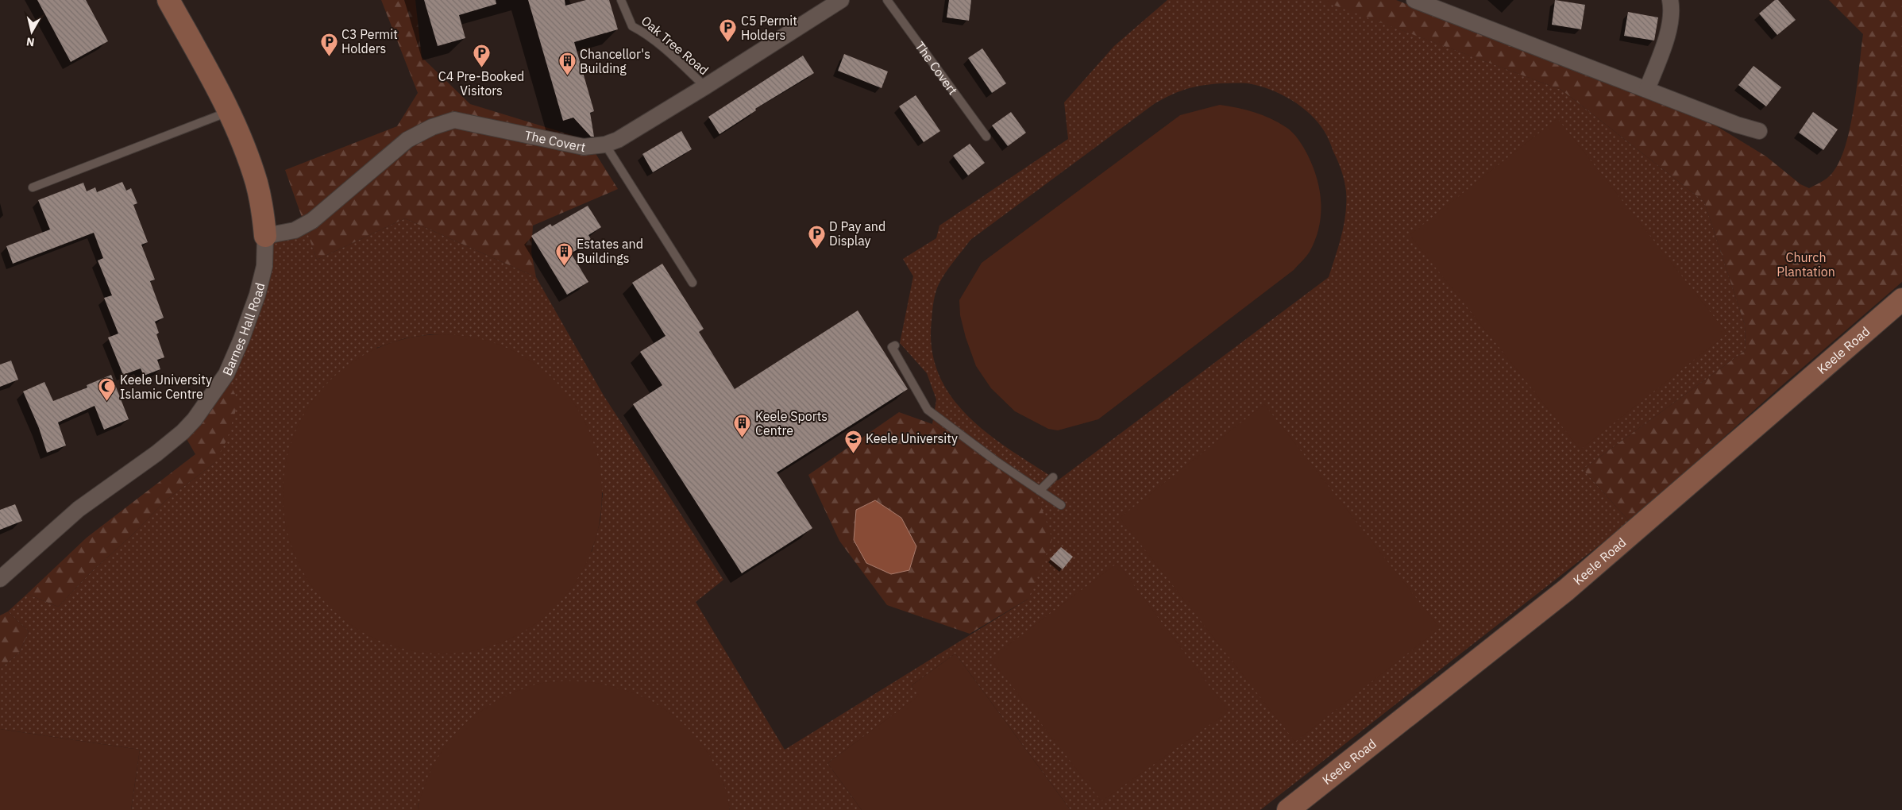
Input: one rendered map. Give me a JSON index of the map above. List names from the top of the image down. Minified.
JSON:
{"streets":{"street":["The Covert","Barnes Hall Road","Keele Road"],"lane":["Oak Tree Road"]},"crossings":[["Oak Tree Road","The Covert"],["The Covert","Barnes Hall Road"]],"parks":["Church Plantation"],"places":{"parking":["C5 Permit Holders","C3 Permit Holders","C4 Pre-Booked Visitors","D Pay and Display"],"building":["Chancellor's Building","Estates and Buildings","Keele Sports Centre"],"mosque":["Keele University Islamic Centre"],"school or university":["Keele University"]},"north":"bottom"}
